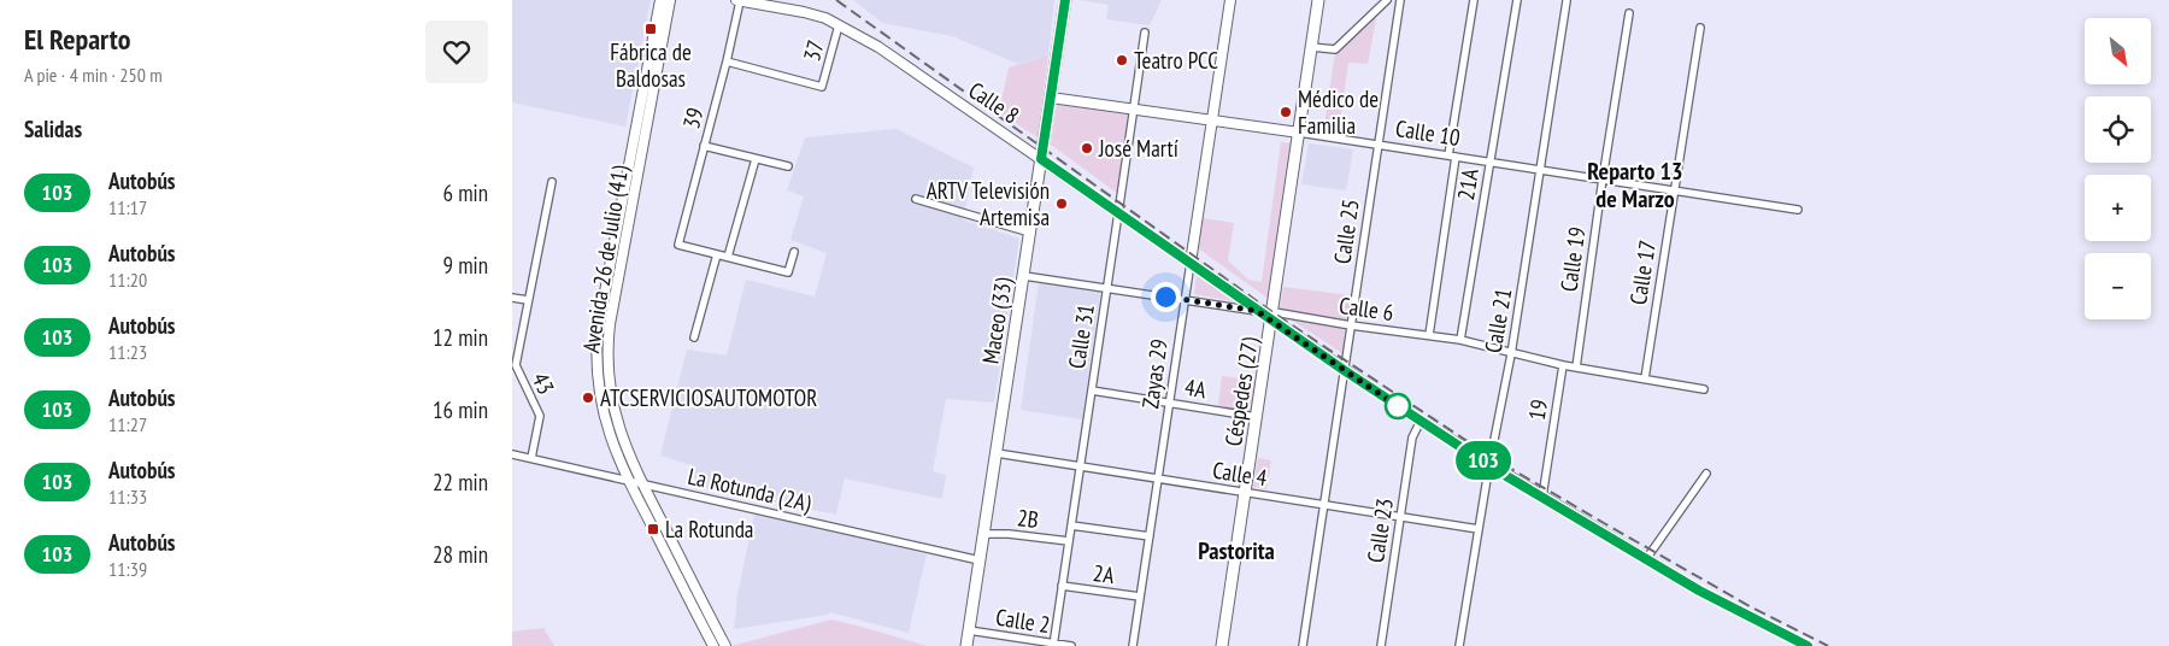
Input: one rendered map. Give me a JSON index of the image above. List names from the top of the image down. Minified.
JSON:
{"streets":{"main road":["Maceo (33)","Céspedes (27)"],"street":["37","Calle 8","39","Calle 10","21A","Calle 25","Avenida 26 de Julio (41)","Calle 19","Calle 17","Calle 6","Calle 21","Calle 31","Zayas 29","43","4A","19","Calle 4","La Rotunda (2A)","2B","Calle 23","2A","Calle 2"]},"crossings":[["37","Calle 8"],["37","39"],["Calle 8","39"],["Calle 8","Calle 25"],["Calle 8","Calle 6"],["Calle 8","Maceo (33)"],["Calle 8","Calle 21"],["Calle 8","Calle 31"],["Calle 8","Zayas 29"],["Calle 8","Céspedes (27)"],["Calle 8","19"],["Calle 8","Calle 23"],["Calle 10","21A"],["Calle 10","Calle 25"],["Calle 10","Calle 19"],["Calle 10","Calle 17"],["Calle 10","Maceo (33)"],["Calle 10","Calle 21"],["Calle 10","Calle 31"],["Calle 10","Zayas 29"],["Calle 10","Céspedes (27)"],["21A","Calle 6"],["Calle 25","Calle 6"],["Calle 25","Calle 4"],["Avenida 26 de Julio (41)","La Rotunda (2A)"],["Calle 19","Calle 6"],["Calle 17","Calle 6"],["Calle 6","Calle 21"],["Calle 6","Céspedes (27)"],["Calle 6","19"],["Maceo (33)","Calle 4"],["Maceo (33)","La Rotunda (2A)"],["Maceo (33)","2B"],["Maceo (33)","Calle 2"],["Calle 21","Calle 4"],["Calle 31","4A"],["Calle 31","Calle 4"],["Calle 31","2B"],["Calle 31","2A"],["Calle 31","Calle 2"],["Zayas 29","4A"],["Zayas 29","Calle 4"],["Zayas 29","2B"],["Zayas 29","2A"],["43","La Rotunda (2A)"],["4A","Céspedes (27)"],["Céspedes (27)","Calle 4"],["Calle 4","Calle 23"]],"districts":["Reparto 13 de Marzo","Pastorita"],"places":{"transit":["Fábrica de Baldosas","La Rotunda"],"other":["Teatro PCC","Médico de Familia","José Martí","ARTV Televisión Artemisa","ATCSERVICIOSAUTOMOTOR"]},"lines":["bus line 103"],"north":"bottom right","page":{"heading":[["El Reparto","A pie · 4 min · 250 m"],"Salidas"],"on_map":"103","map_buttons":["+","−"],"list":[{"mark":"103","name":"Autobús","note":"11:17","value":"6 min"},{"mark":"103","name":"Autobús","note":"11:20","value":"9 min"},{"mark":"103","name":"Autobús","note":"11:23","value":"12 min"},{"mark":"103","name":"Autobús","note":"11:27","value":"16 min"},{"mark":"103","name":"Autobús","note":"11:33","value":"22 min"},{"mark":"103","name":"Autobús","note":"11:39","value":"28 min"}]}}
